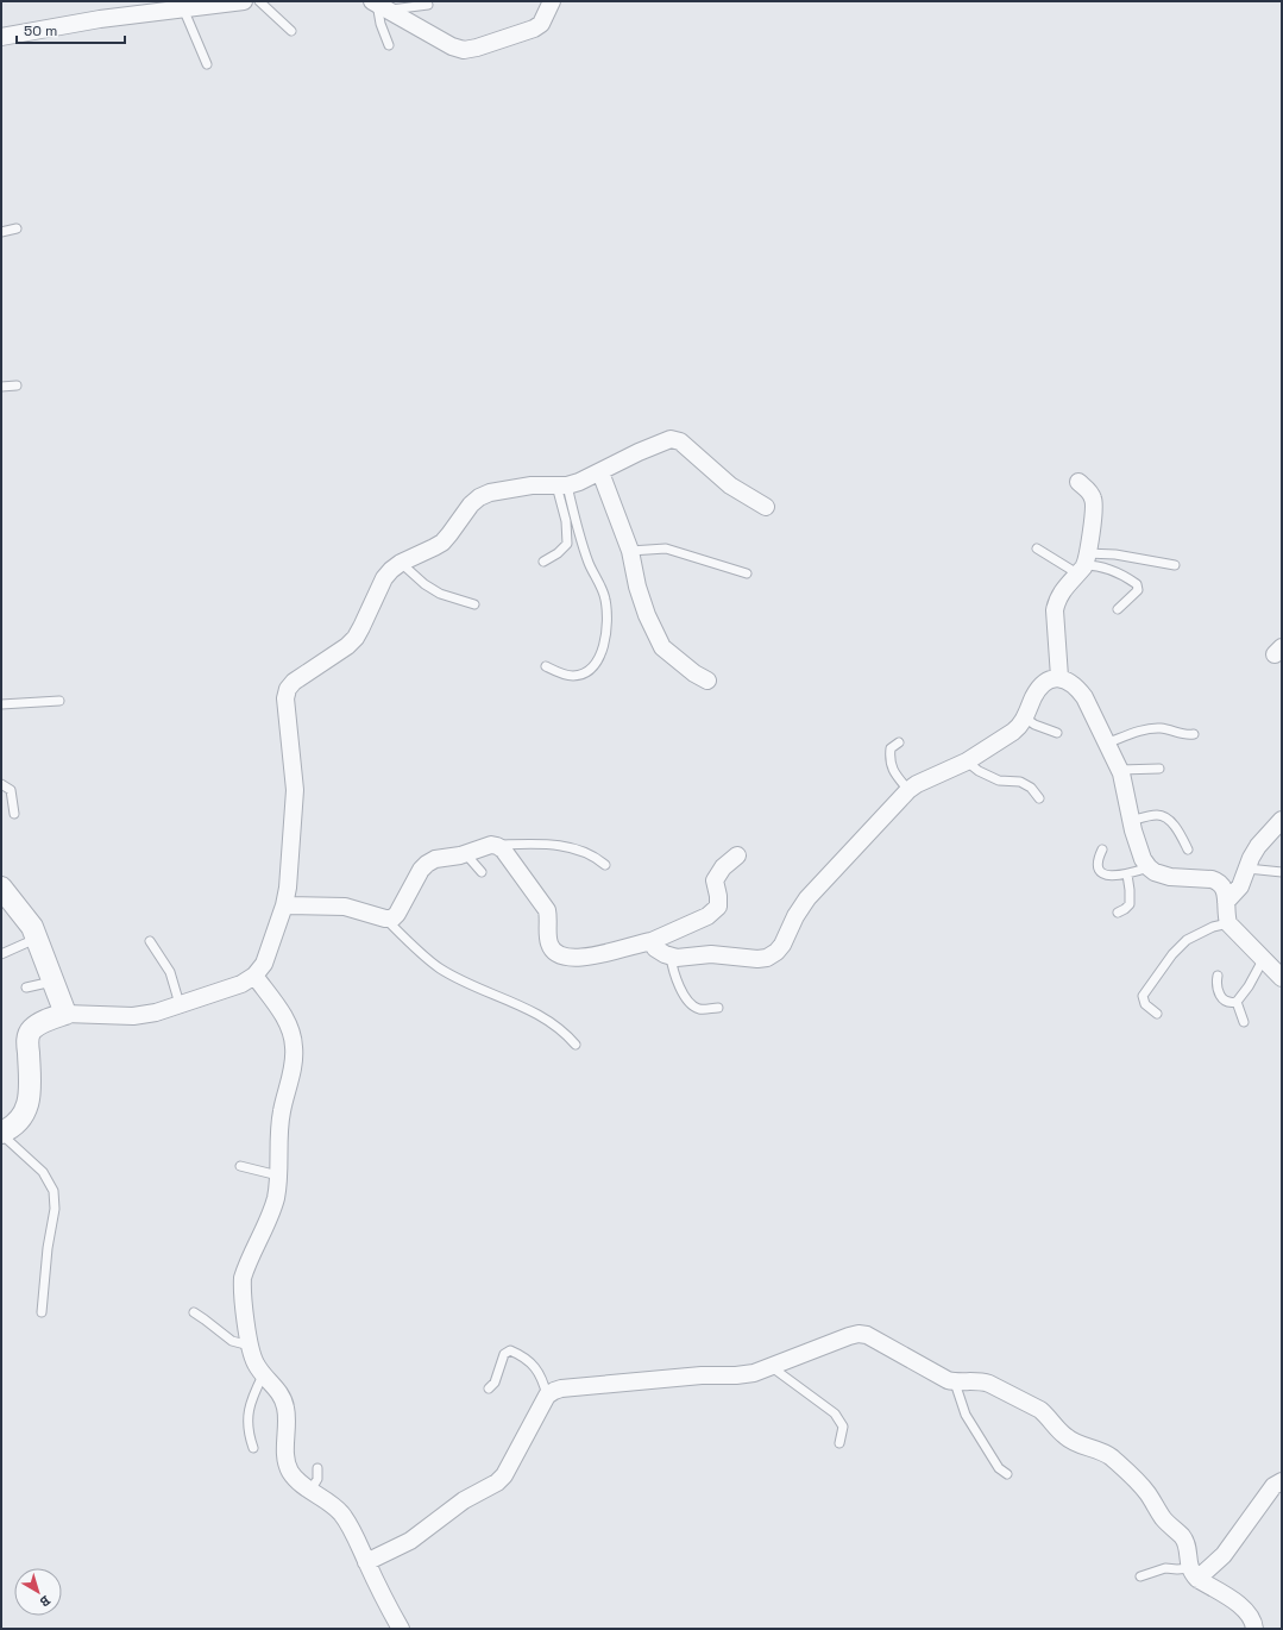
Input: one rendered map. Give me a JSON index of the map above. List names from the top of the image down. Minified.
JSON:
{"scale_bar":"50 m","north":"bottom right"}
